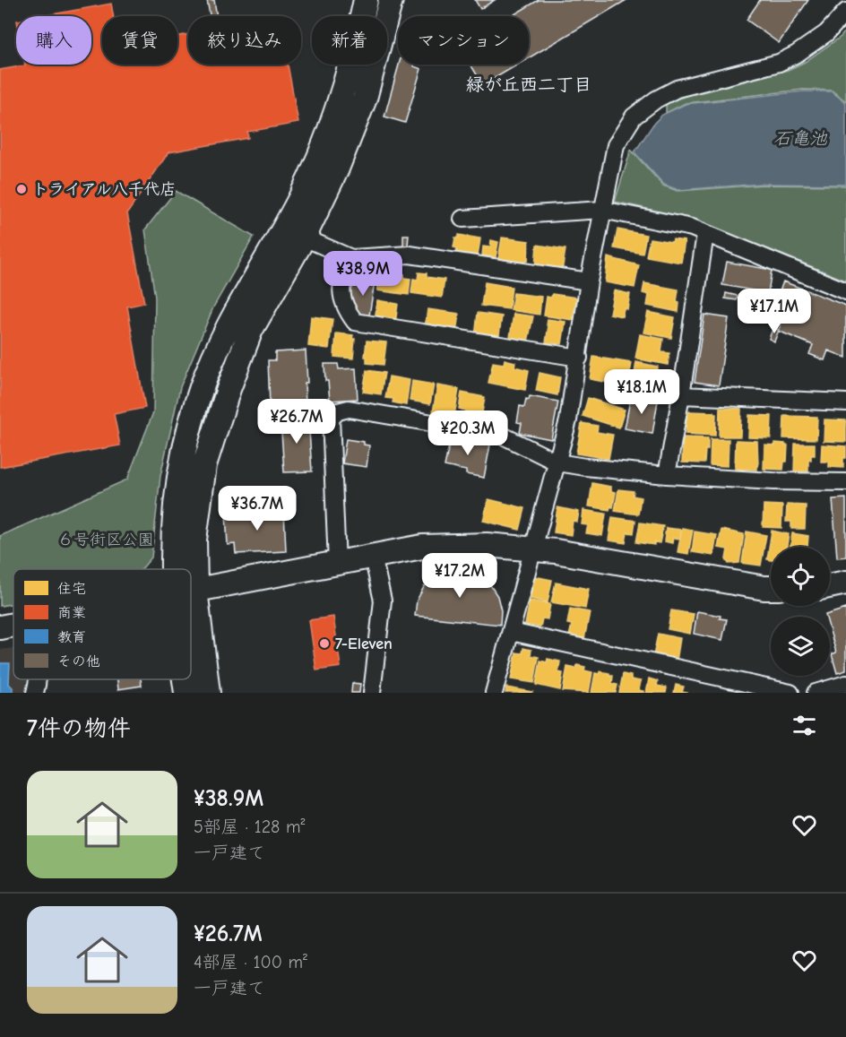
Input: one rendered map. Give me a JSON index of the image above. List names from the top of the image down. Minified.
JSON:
{"districts":["緑が丘西二丁目"],"water":["石亀池"],"parks":["６号街区公園"],"places":["トライアル八千代店","7-Eleven"],"legend":["住宅","商業","教育","その他"],"page":{"chip":["購入","賃貸","絞り込み","新着","マンション"],"price":["¥38.9M","¥17.1M","¥18.1M","¥26.7M","¥20.3M","¥36.7M","¥17.2M"],"heading":"7件の物件","list":[{"name":"¥38.9M","note":"5部屋 · 128 m² · 一戸建て"},{"name":"¥26.7M","note":"4部屋 · 100 m² · 一戸建て"}]}}
